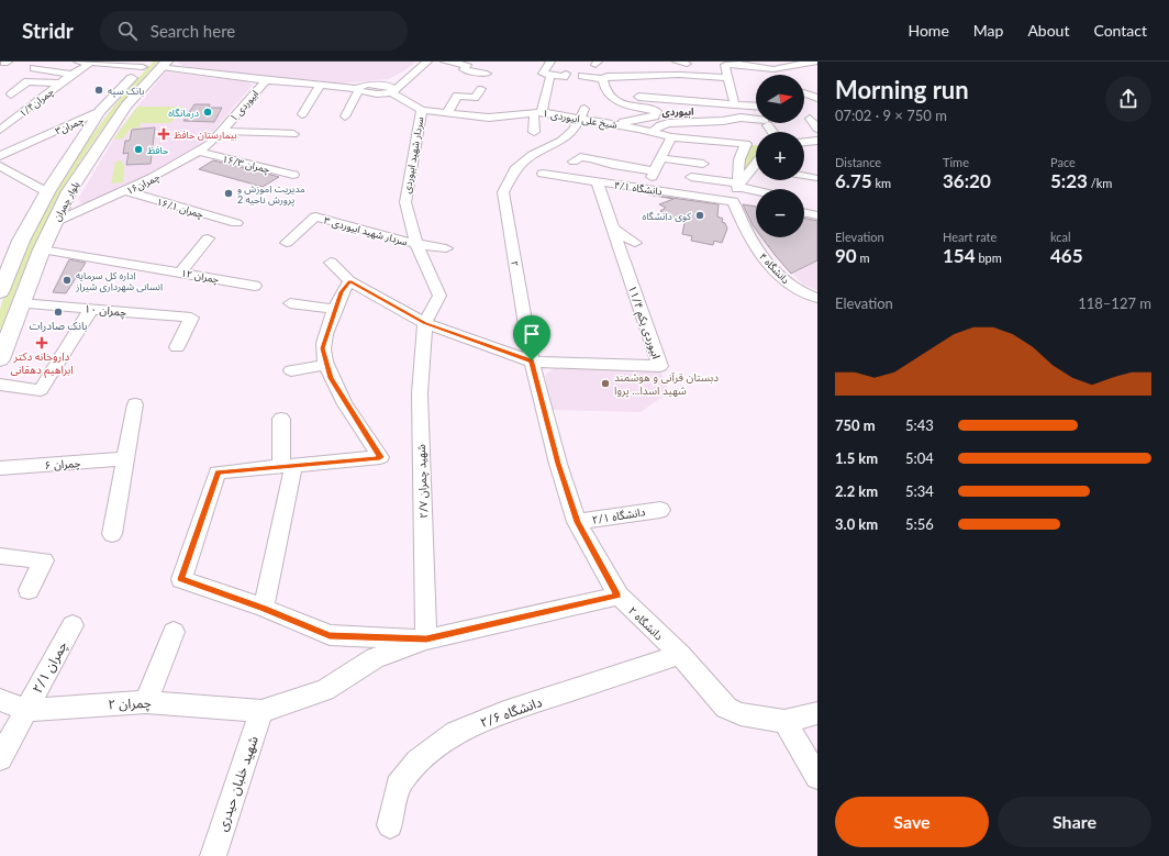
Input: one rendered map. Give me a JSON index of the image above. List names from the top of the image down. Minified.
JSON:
{"streets":{"main road":["بلوار چمران"],"street":["چمران۱/۴","۱ ابیوردی","شیخ علی ابیوردی ۱","چمران۳","سردار شهید ابیوردی","۱۶/۳ چمران","چمران۱۶","۴/۱ دانشگاه","۱۶/۱ چمران","۳ سردار شهید ابیوردی","۲","۴ دانشگاه","۱۲ چمران","۱۰ چمران","۱۱/۴ ابیوردی یکم","۶ چمران","۲/۷ شهید چمران","۲/۱ دانشگاه","۲ دانشگاه","۲/۱ چمران","۲ چمران","۲/۶ دانشگاه","شهید خلبان حیدری"]},"crossings":[["۱ ابیوردی","چمران۱۶"],["شیخ علی ابیوردی ۱","سردار شهید ابیوردی"],["چمران۳","بلوار چمران"],["سردار شهید ابیوردی","۳ سردار شهید ابیوردی"],["سردار شهید ابیوردی","۲/۷ شهید چمران"],["۱۶/۳ چمران","چمران۱۶"],["چمران۱۶","بلوار چمران"],["چمران۱۶","۱۶/۱ چمران"],["۴/۱ دانشگاه","۴ دانشگاه"],["۴/۱ دانشگاه","۱۱/۴ ابیوردی یکم"],["بلوار چمران","۱۲ چمران"],["بلوار چمران","۱۰ چمران"],["۲","۱۱/۴ ابیوردی یکم"],["۲","۲ دانشگاه"],["۱۱/۴ ابیوردی یکم","۲ دانشگاه"],["۲/۱ دانشگاه","۲ دانشگاه"],["۲ دانشگاه","۲/۶ دانشگاه"],["۲/۱ چمران","۲ چمران"],["۲ چمران","شهید خلبان حیدری"]],"districts":["ابیوردی"],"places":{"other":["بانک سپه","درمانگاه","حافظ","مدیریت اموزش و پرورش ناحیه 2","کوی دانشگاه","اداره کل سرمایه انسانی شهرداری شیراز","بانک صادرات","دبستان قرآنی و هوشمند شهید اسدا... پروا"],"health":["بیمارستان حافظ","داروخانه دکتر ابراهیم دهقانی"]},"north":"right","page":{"header":"Stridr","search":"Search here","nav":["Home","Map","About","Contact"],"heading":["Morning run","07:02 · 9 × 750 m"],"map_buttons":["+","−"],"stats":[["Distance","6.75 km"],["Time","36:20"],["Pace","5:23 /km"],["Elevation","90 m"],["Heart rate","154 bpm"],["kcal","465"]],"chart":["Elevation","118–127 m"],"list":[{"name":"750 m","note":"5:43"},{"name":"1.5 km","note":"5:04"},{"name":"2.2 km","note":"5:34"},{"name":"3.0 km","note":"5:56"}],"buttons":["Save","Share"]}}
